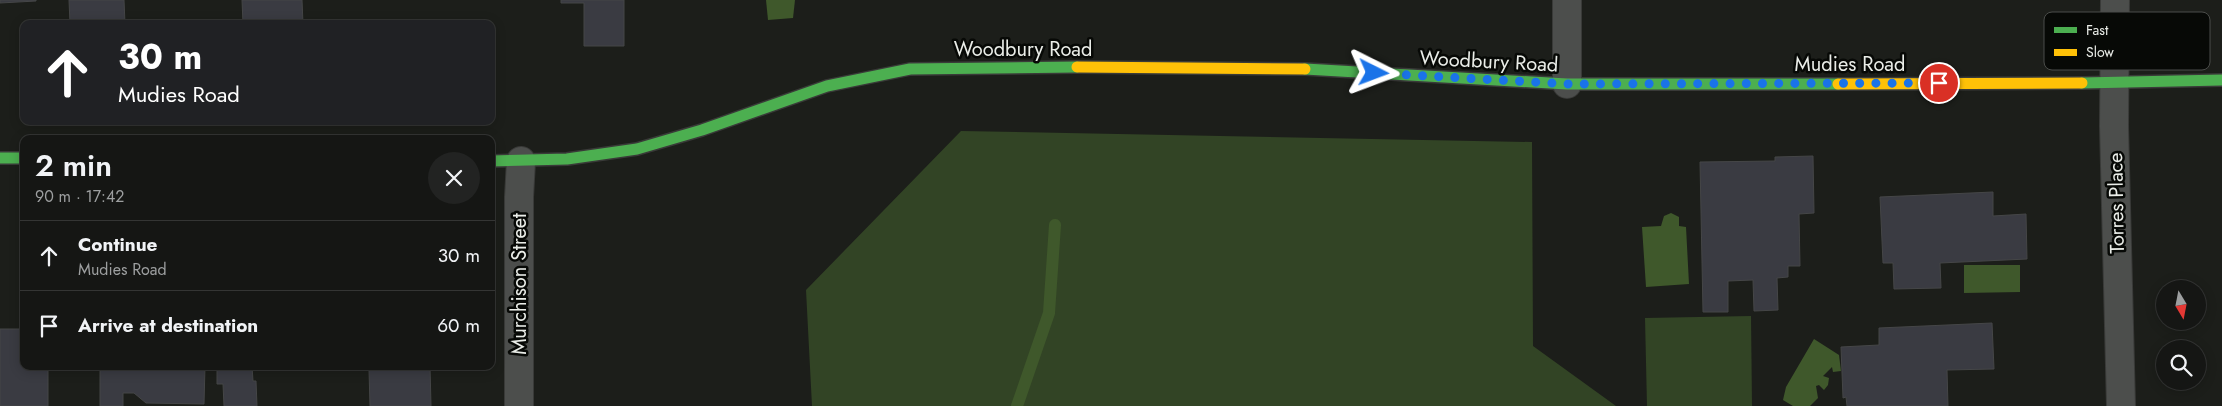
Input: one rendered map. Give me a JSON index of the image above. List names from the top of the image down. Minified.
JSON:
{"streets":{"street":["Woodbury Road","Mudies Road","Torres Place","Murchison Street"]},"crossings":[["Woodbury Road","Mudies Road"],["Woodbury Road","Murchison Street"],["Mudies Road","Torres Place"]],"legend":["Fast","Slow"],"north":"bottom","page":{"turn":["30 m","Mudies Road"],"heading":["2 min","90 m · 17:42"],"list":[{"name":"Continue","note":"Mudies Road","value":"30 m"},{"name":"Arrive at destination","value":"60 m"}]}}
